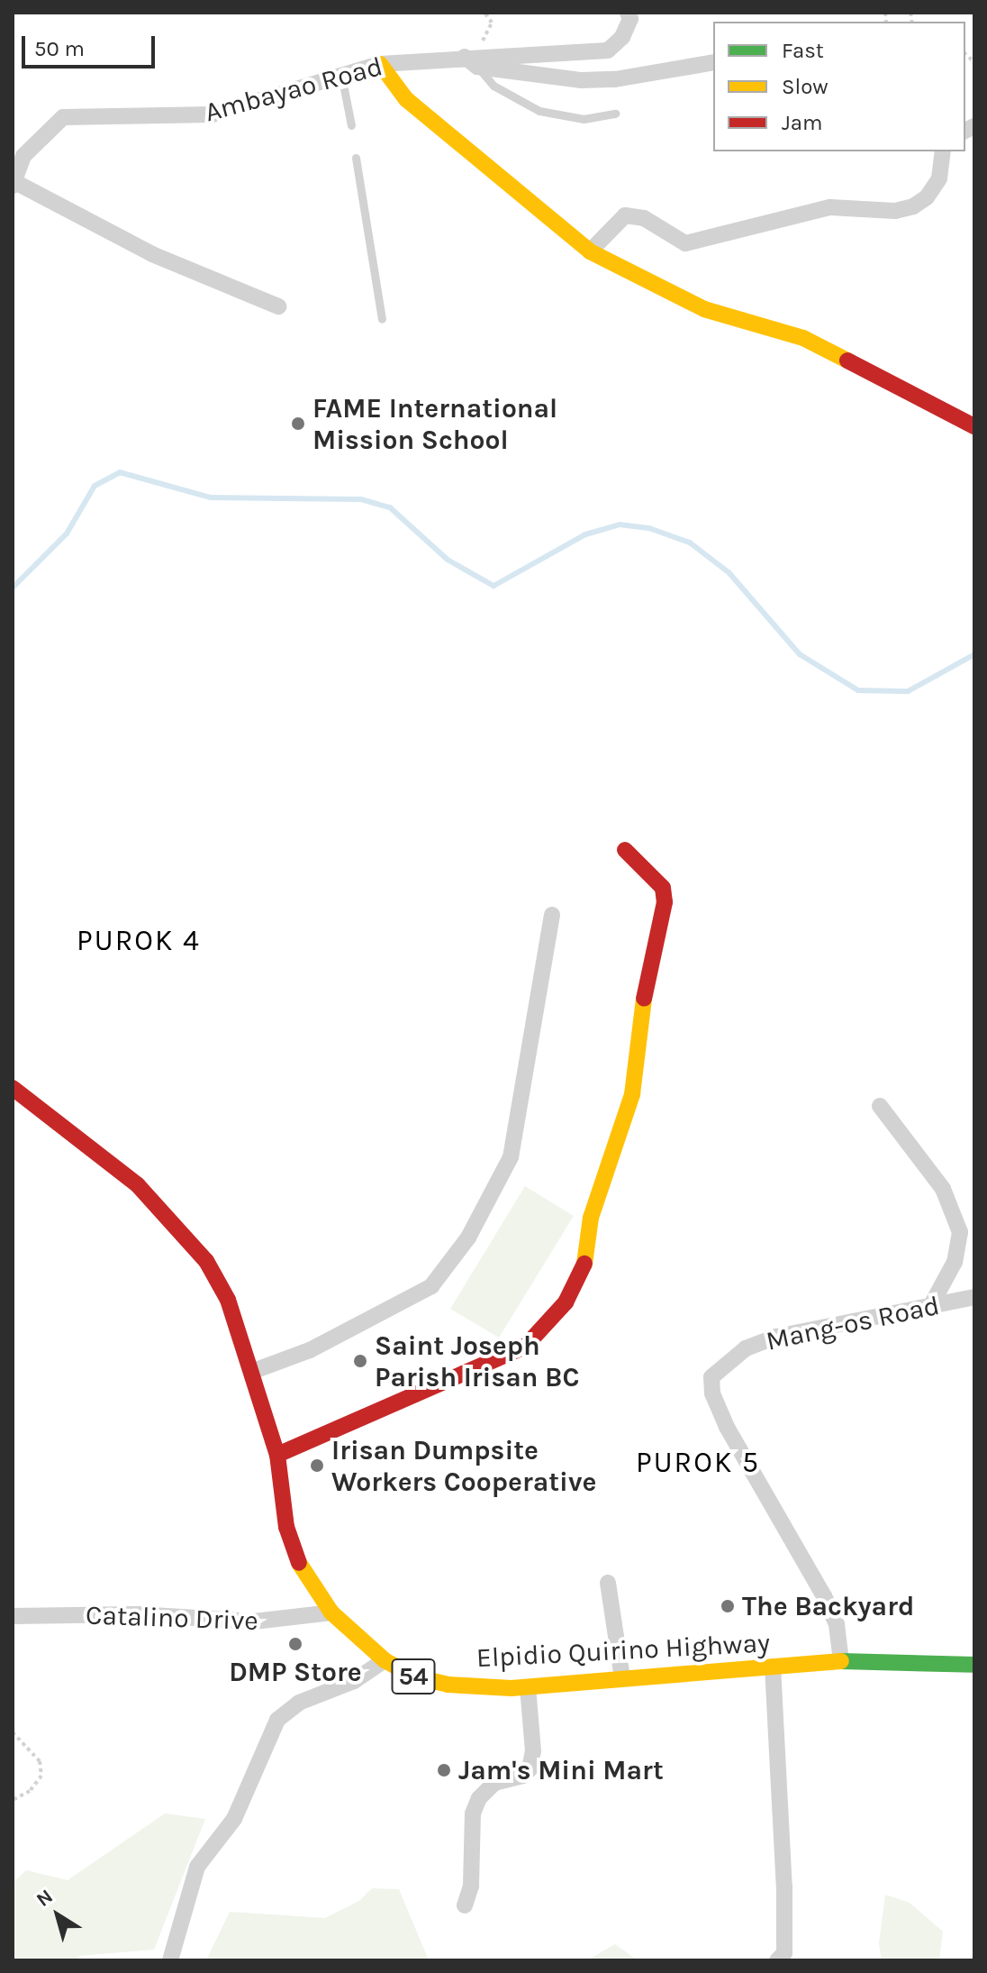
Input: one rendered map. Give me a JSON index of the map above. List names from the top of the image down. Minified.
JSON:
{"streets":{"main road":["Elpidio Quirino Highway","54"],"street":["Ambayao Road","Mang-os Road","Catalino Drive"]},"crossings":[["Mang-os Road","Elpidio Quirino Highway"],["Catalino Drive","Elpidio Quirino Highway"]],"districts":["PUROK 4","PUROK 5"],"places":["FAME International Mission School","Saint Joseph Parish Irisan BC","Irisan Dumpsite Workers Cooperative","The Backyard","DMP Store","Jam's Mini Mart"],"legend":["Fast","Slow","Jam"],"scale_bar":"50 m","north":"top left"}
